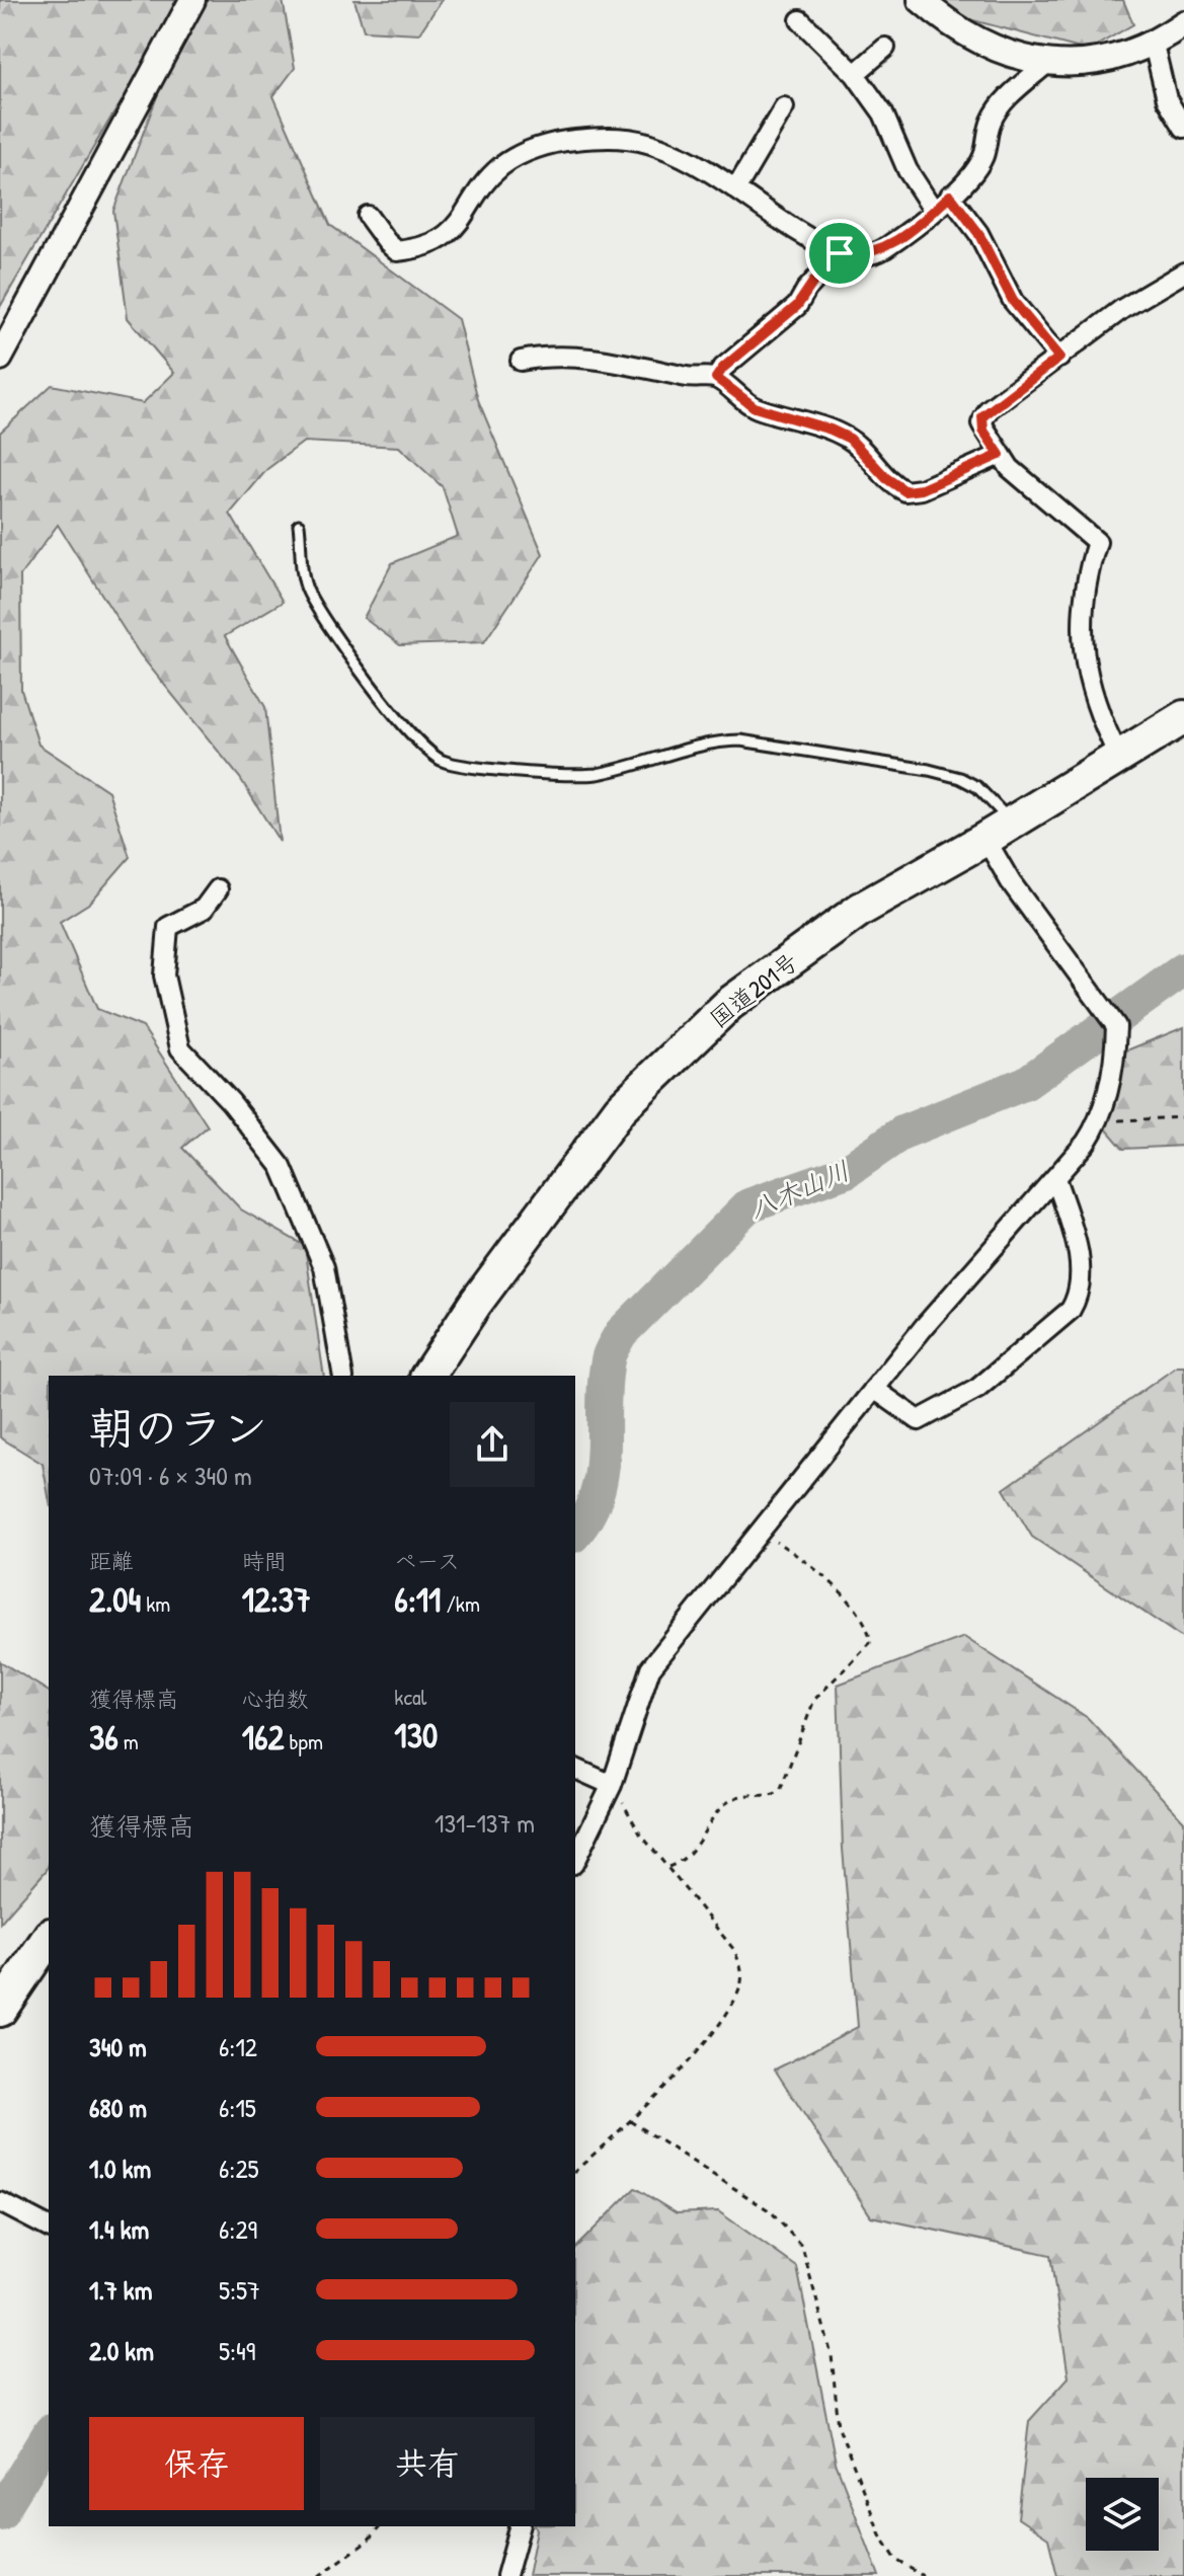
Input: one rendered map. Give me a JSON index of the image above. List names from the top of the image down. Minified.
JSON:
{"streets":{"highway":["国道201号"]},"water":["八木山川"],"page":{"heading":["朝のラン","07:09 · 6 × 340 m"],"stats":[["距離","2.04 km"],["時間","12:37"],["ペース","6:11 /km"],["獲得標高","36 m"],["心拍数","162 bpm"],["kcal","130"]],"chart":["獲得標高","131–137 m"],"list":[{"name":"340 m","note":"6:12"},{"name":"680 m","note":"6:15"},{"name":"1.0 km","note":"6:25"},{"name":"1.4 km","note":"6:29"},{"name":"1.7 km","note":"5:57"},{"name":"2.0 km","note":"5:49"}],"buttons":["保存","共有"]}}
